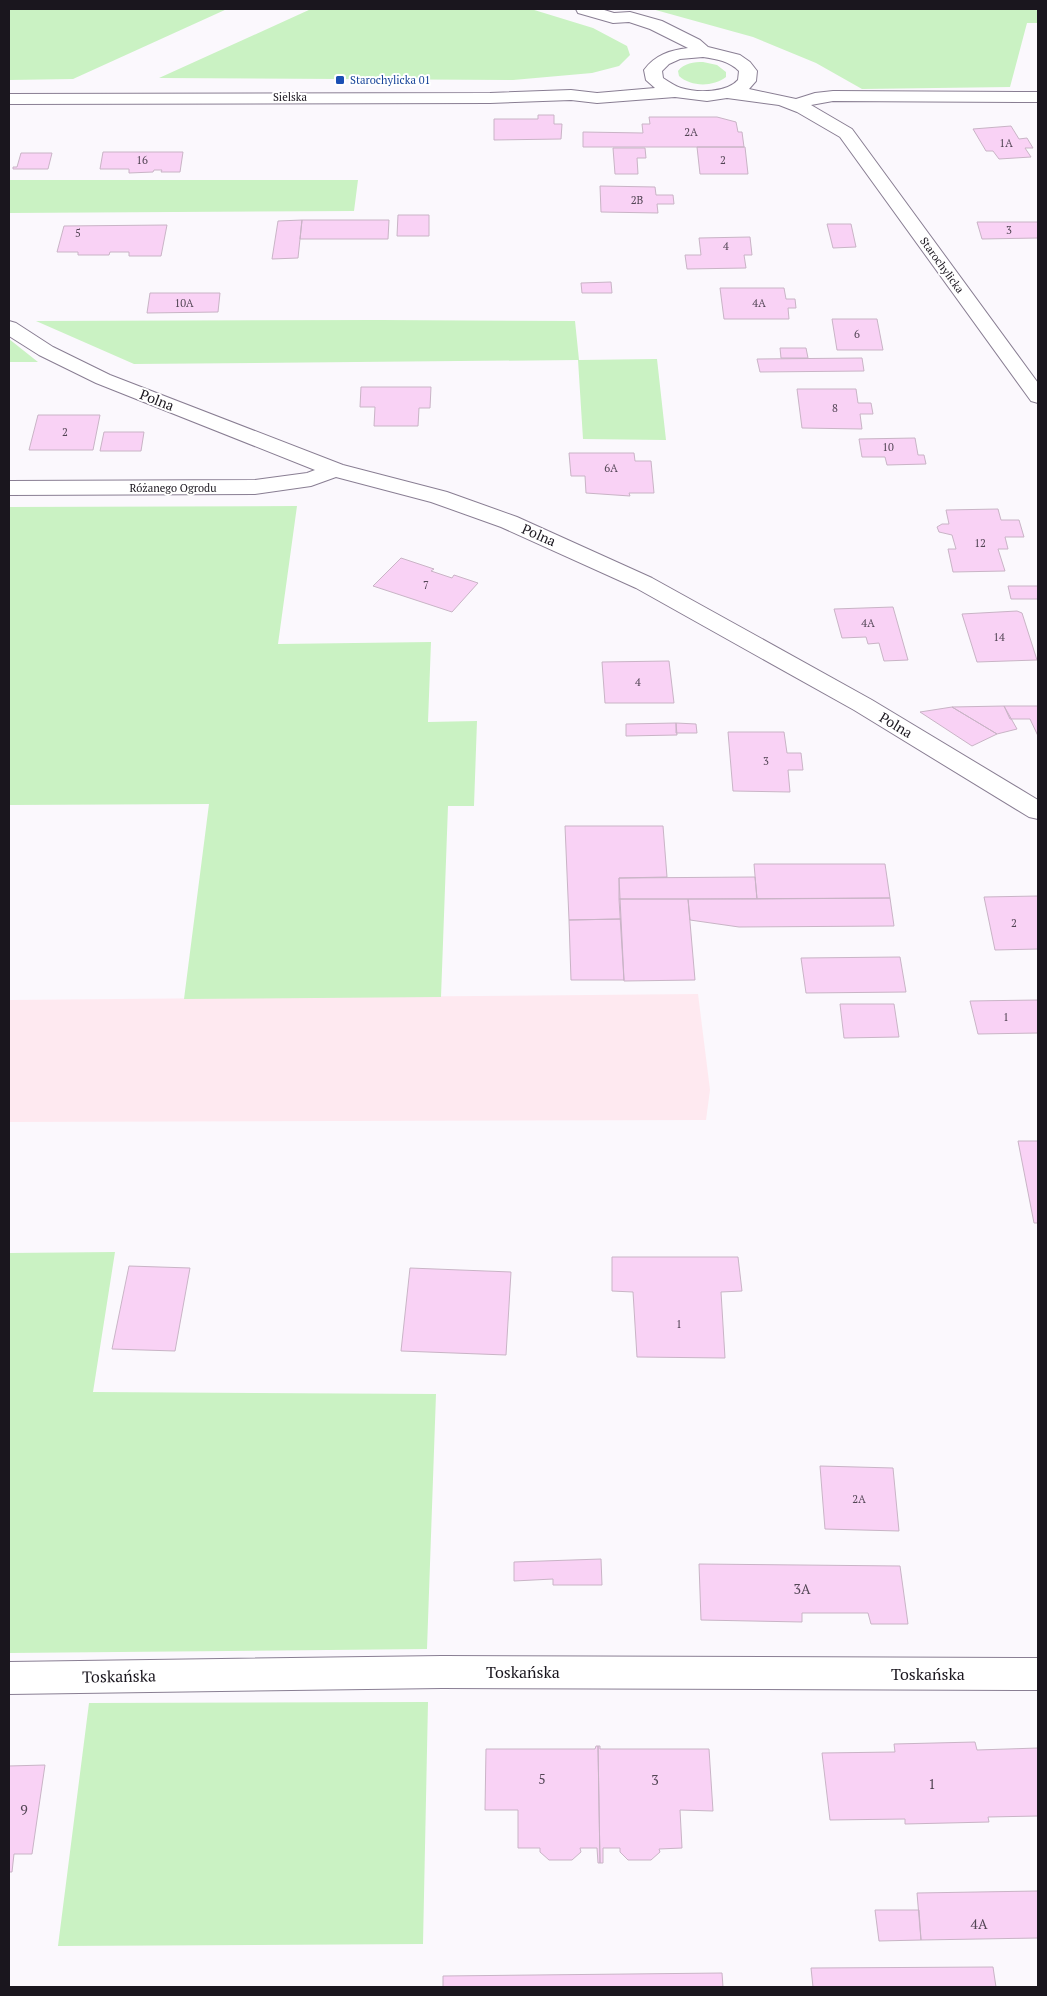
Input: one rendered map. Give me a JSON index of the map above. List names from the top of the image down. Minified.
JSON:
{"streets":{"street":["Sielska","Starochylicka","Polna","Różanego Ogrodu","Toskańska"]},"crossings":[["Sielska","Starochylicka"],["Polna","Różanego Ogrodu"]],"places":{"transit":["Starochylicka 01"]},"house_numbers":["2A","1A","16","2","2B","3","5","4","10A","4A","6","8","2","10","6A","12","7","4A","14","4","3","2","1","1","2A","3A","5","3","1","9","4A"]}
